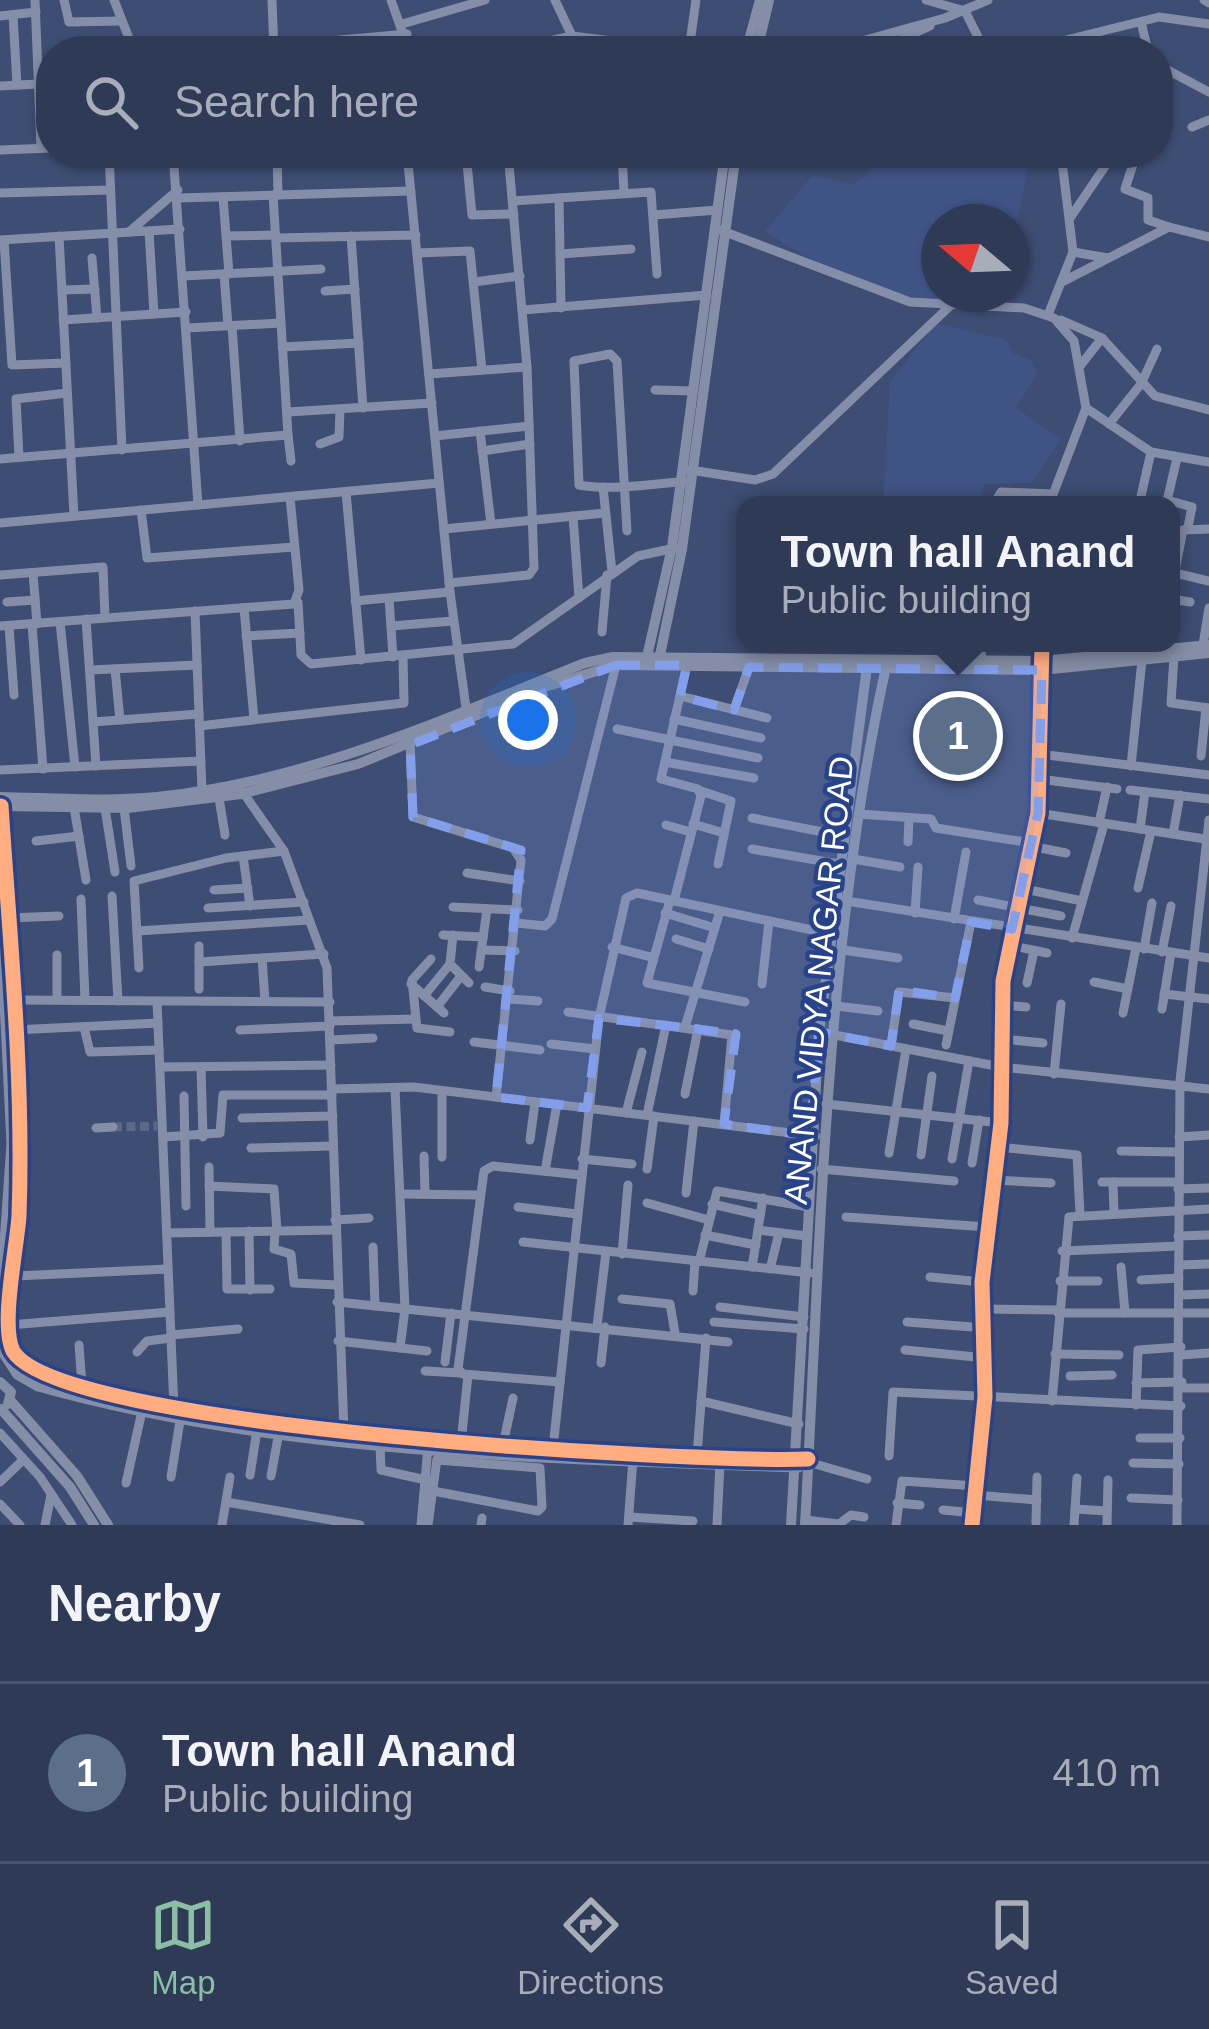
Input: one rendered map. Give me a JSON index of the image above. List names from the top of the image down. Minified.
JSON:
{"streets":{"main road":["ANAND VIDYA NAGAR ROAD"]},"north":"left","page":{"search":"Search here","popup":["Town hall Anand","Public building"],"pins":"1","heading":"Nearby","list":[{"mark":"1","name":"Town hall Anand","note":"Public building","value":"410 m"}],"nav":["Map","Directions","Saved"]}}
